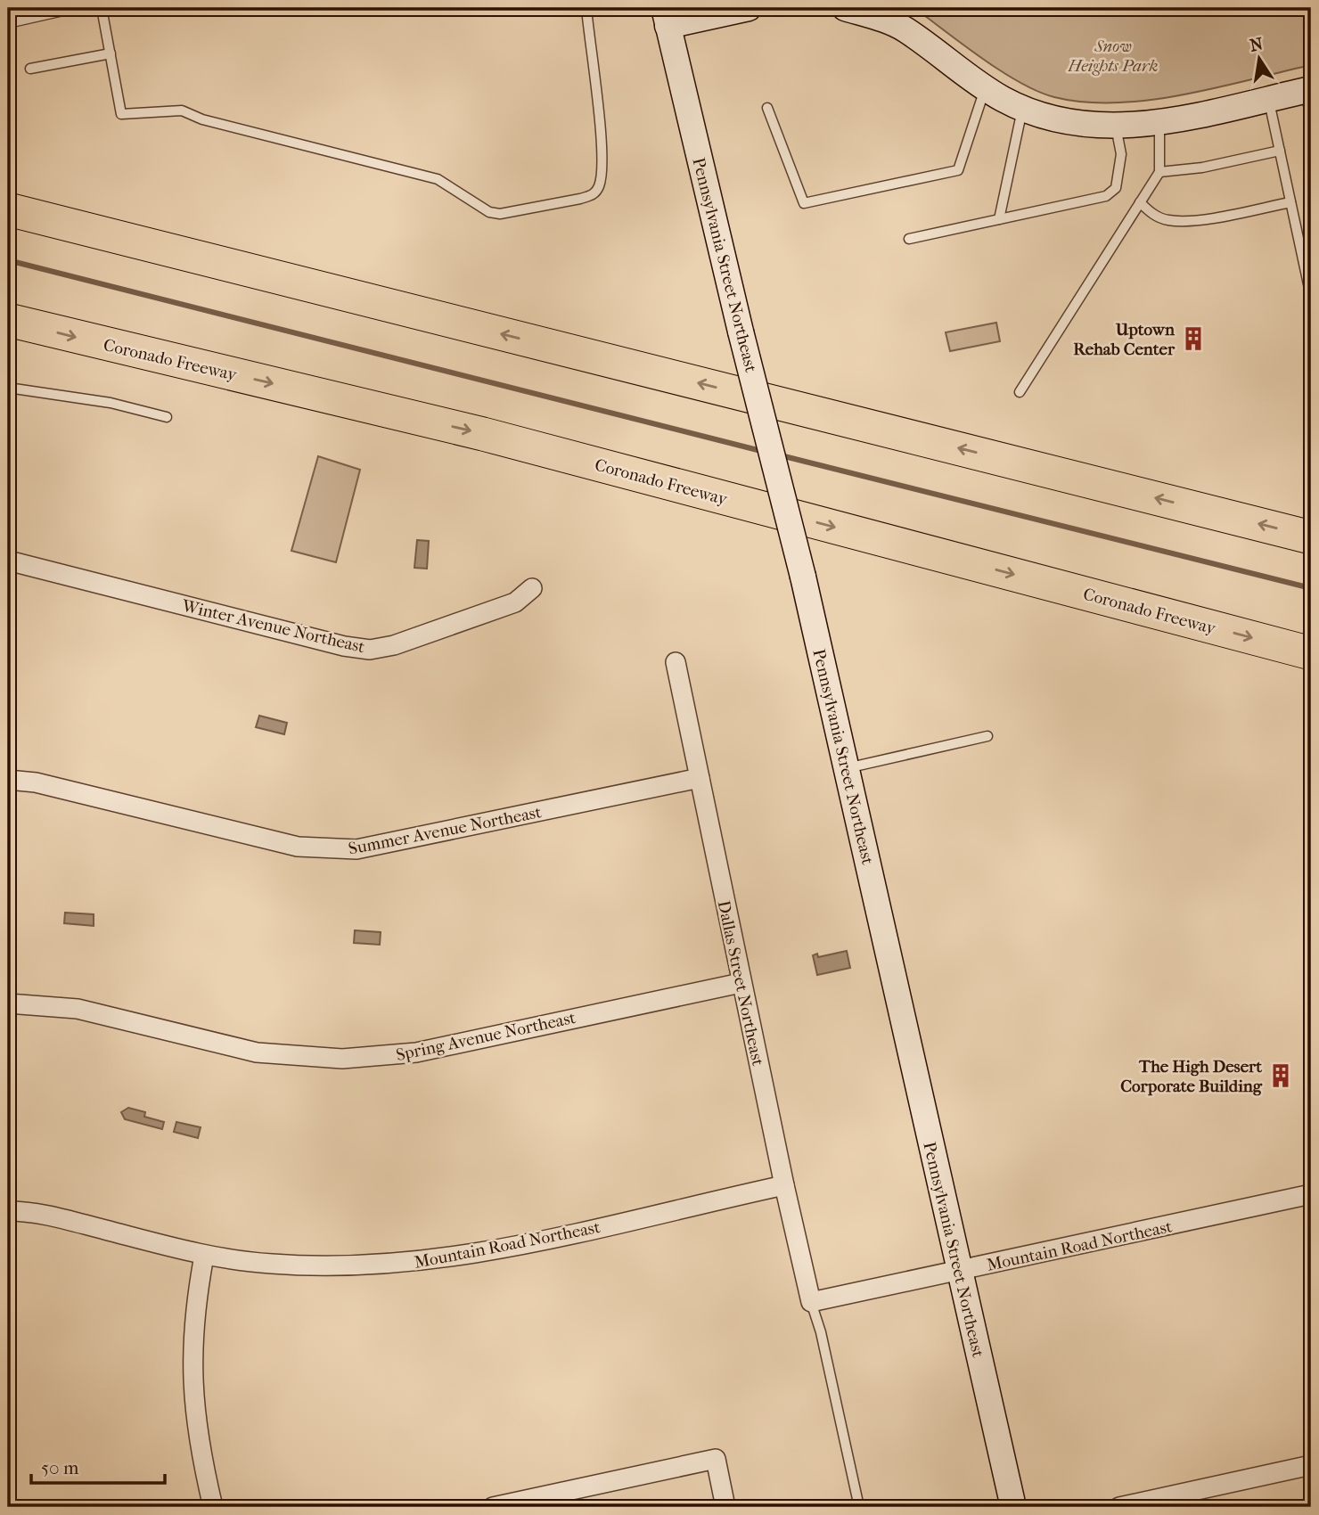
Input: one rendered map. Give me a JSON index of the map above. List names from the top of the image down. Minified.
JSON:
{"streets":{"highway":["Coronado Freeway"],"street":["Pennsylvania Street Northeast","Winter Avenue Northeast","Summer Avenue Northeast","Dallas Street Northeast","Spring Avenue Northeast","Mountain Road Northeast"]},"crossings":[["Pennsylvania Street Northeast","Mountain Road Northeast"],["Summer Avenue Northeast","Dallas Street Northeast"],["Dallas Street Northeast","Spring Avenue Northeast"],["Dallas Street Northeast","Mountain Road Northeast"]],"parks":["Snow Heights Park"],"places":{"building":["Uptown Rehab Center","The High Desert Corporate Building"]},"scale_bar":"50 m","north":"top"}
